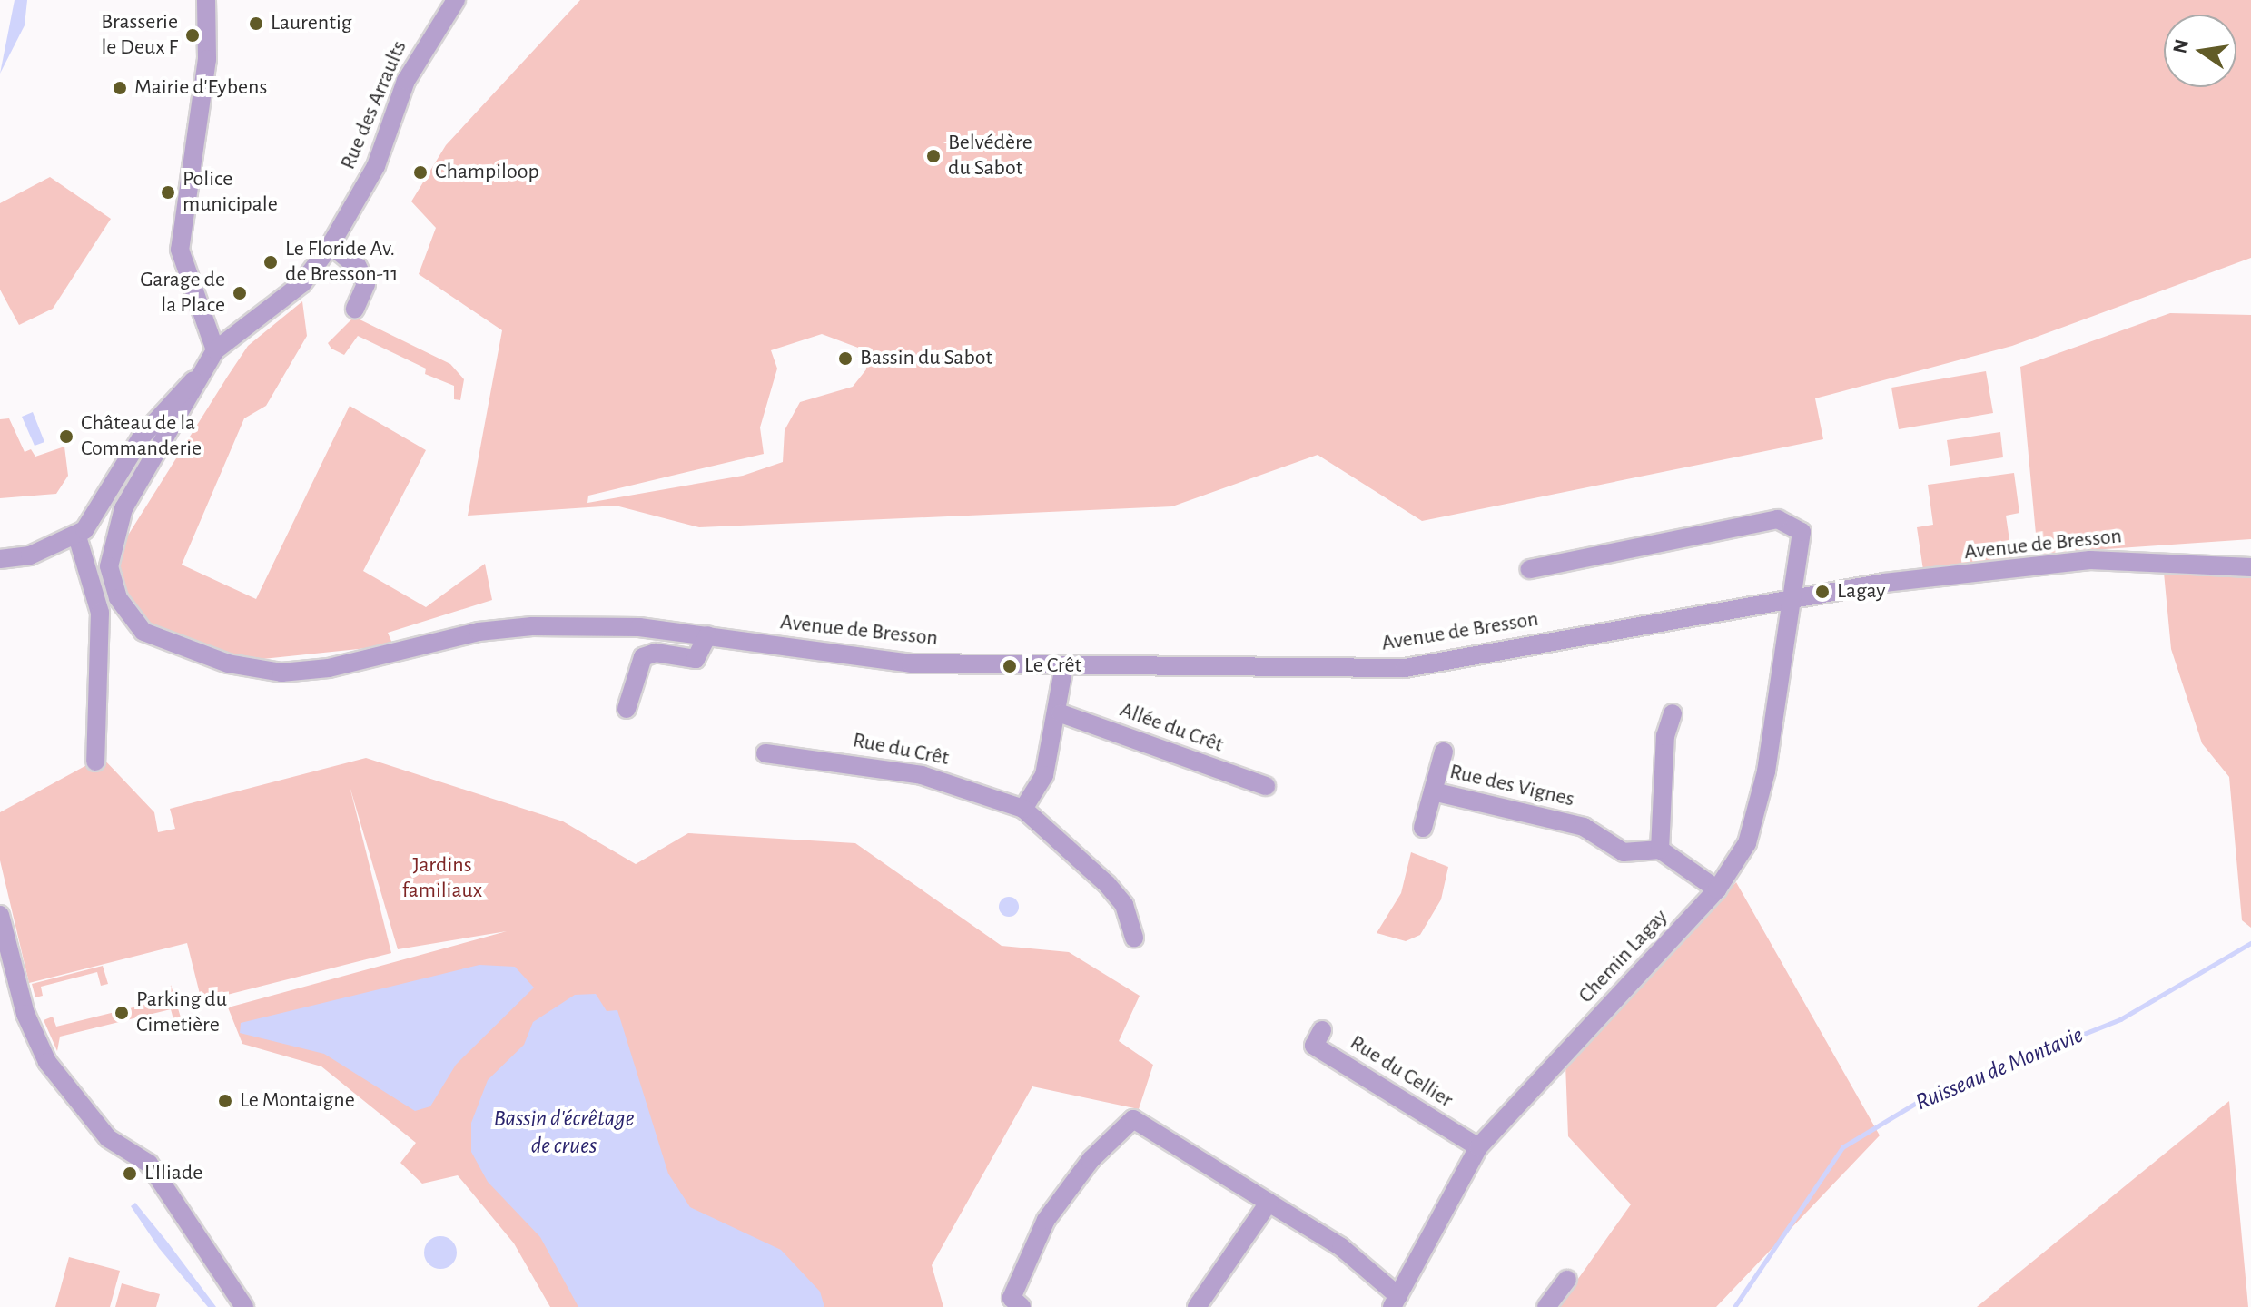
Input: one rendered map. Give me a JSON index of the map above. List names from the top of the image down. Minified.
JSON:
{"streets":{"street":["Rue des Arraults","Avenue de Bresson","Allée du Crêt","Rue du Crêt","Rue des Vignes","Chemin Lagay","Rue du Cellier"]},"crossings":[["Rue des Arraults","Avenue de Bresson"],["Avenue de Bresson","Chemin Lagay"],["Chemin Lagay","Rue du Cellier"]],"water":["Ruisseau de Montavie","Bassin d'écrêtage de crues"],"parks":["Jardins familiaux"],"places":["Laurentig","Brasserie le Deux F","Mairie d'Eybens","Belvédère du Sabot","Champiloop","Police municipale","Le Floride Av. de Bresson-11","Garage de la Place","Bassin du Sabot","Château de la Commanderie","Lagay","Le Crêt","Parking du Cimetière","Le Montaigne","L'Iliade"],"north":"left"}
